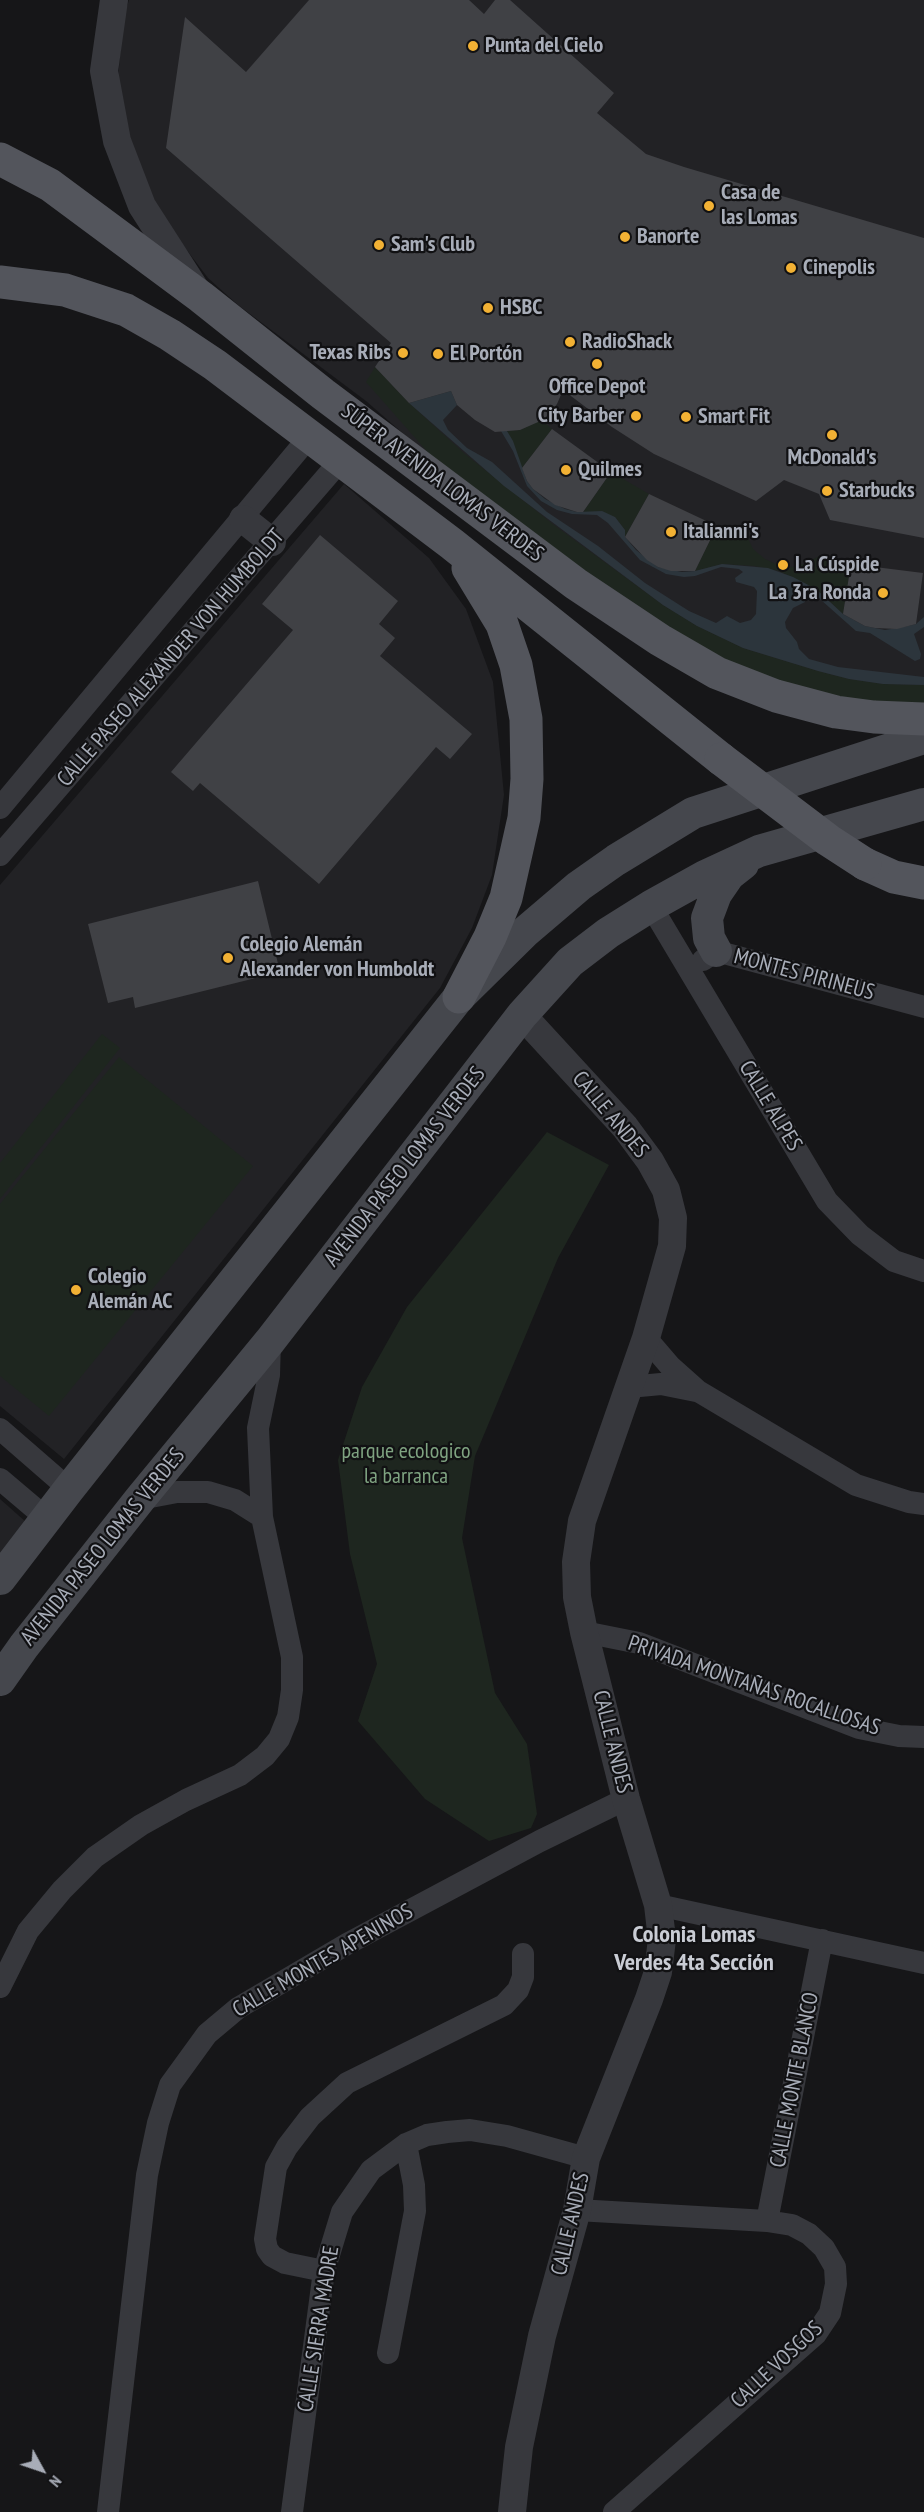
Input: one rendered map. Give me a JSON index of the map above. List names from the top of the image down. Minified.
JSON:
{"streets":{"main road":["SÚPER AVENIDA LOMAS VERDES","AVENIDA PASEO LOMAS VERDES"],"street":["CALLE PASEO ALEXANDER VON HUMBOLDT","MONTES PIRINEUS","CALLE ALPES","CALLE ANDES","PRIVADA MONTAÑAS ROCALLOSAS","CALLE MONTES APENINOS","CALLE MONTE BLANCO","CALLE SIERRA MADRE","CALLE VOSGOS"]},"crossings":[["SÚPER AVENIDA LOMAS VERDES","CALLE PASEO ALEXANDER VON HUMBOLDT"],["MONTES PIRINEUS","CALLE ALPES"],["CALLE ALPES","AVENIDA PASEO LOMAS VERDES"],["CALLE ANDES","AVENIDA PASEO LOMAS VERDES"],["CALLE ANDES","PRIVADA MONTAÑAS ROCALLOSAS"],["CALLE ANDES","CALLE MONTES APENINOS"],["CALLE ANDES","CALLE SIERRA MADRE"],["CALLE ANDES","CALLE VOSGOS"],["CALLE MONTE BLANCO","CALLE VOSGOS"]],"districts":["Colonia Lomas Verdes 4ta Sección"],"parks":["parque ecologico la barranca"],"places":["Punta del Cielo","Casa de las Lomas","Banorte","Sam's Club","Cinepolis","HSBC","RadioShack","Texas Ribs","El Portón","Office Depot","City Barber","Smart Fit","McDonald's","Quilmes","Starbucks","Italianni's","La Cúspide","La 3ra Ronda","Colegio Alemán Alexander von Humboldt","Colegio Alemán AC"],"north":"bottom right"}
